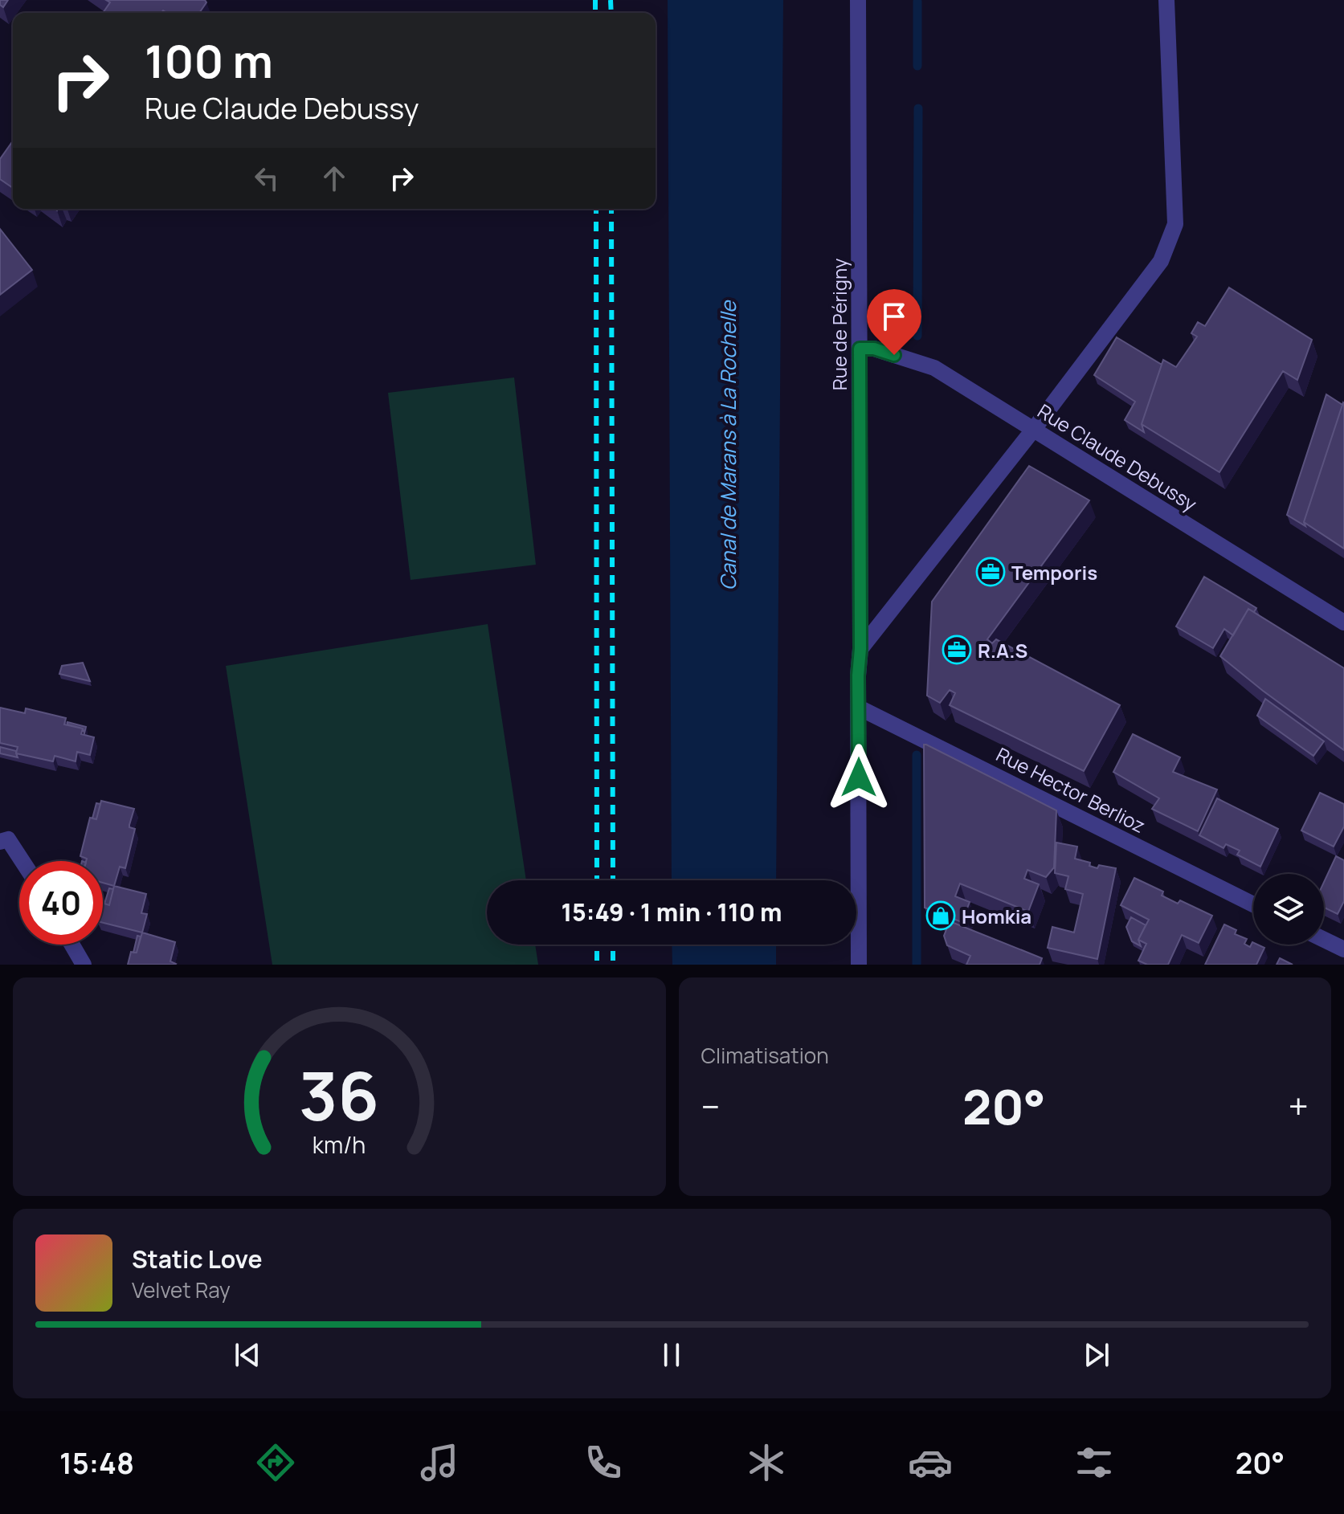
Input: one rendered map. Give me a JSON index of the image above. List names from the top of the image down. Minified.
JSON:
{"streets":{"street":["Rue de Périgny","Rue Claude Debussy","Rue Hector Berlioz"]},"crossings":[["Rue de Périgny","Rue Claude Debussy"],["Rue de Périgny","Rue Hector Berlioz"]],"water":["Canal de Marans à La Rochelle"],"places":{"office":["Temporis","R.A.S"],"shop":["Homkia"]},"page":{"turn":["100 m","Rue Claude Debussy"],"limit":"40","trip":"15:49 · 1 min · 110 m","tile":"Climatisation","heat":["−","20°","+"],"song":["Static Love","Velvet Ray"],"tabs":["15:48","20°"],"gauge":["36","km/h"]}}
